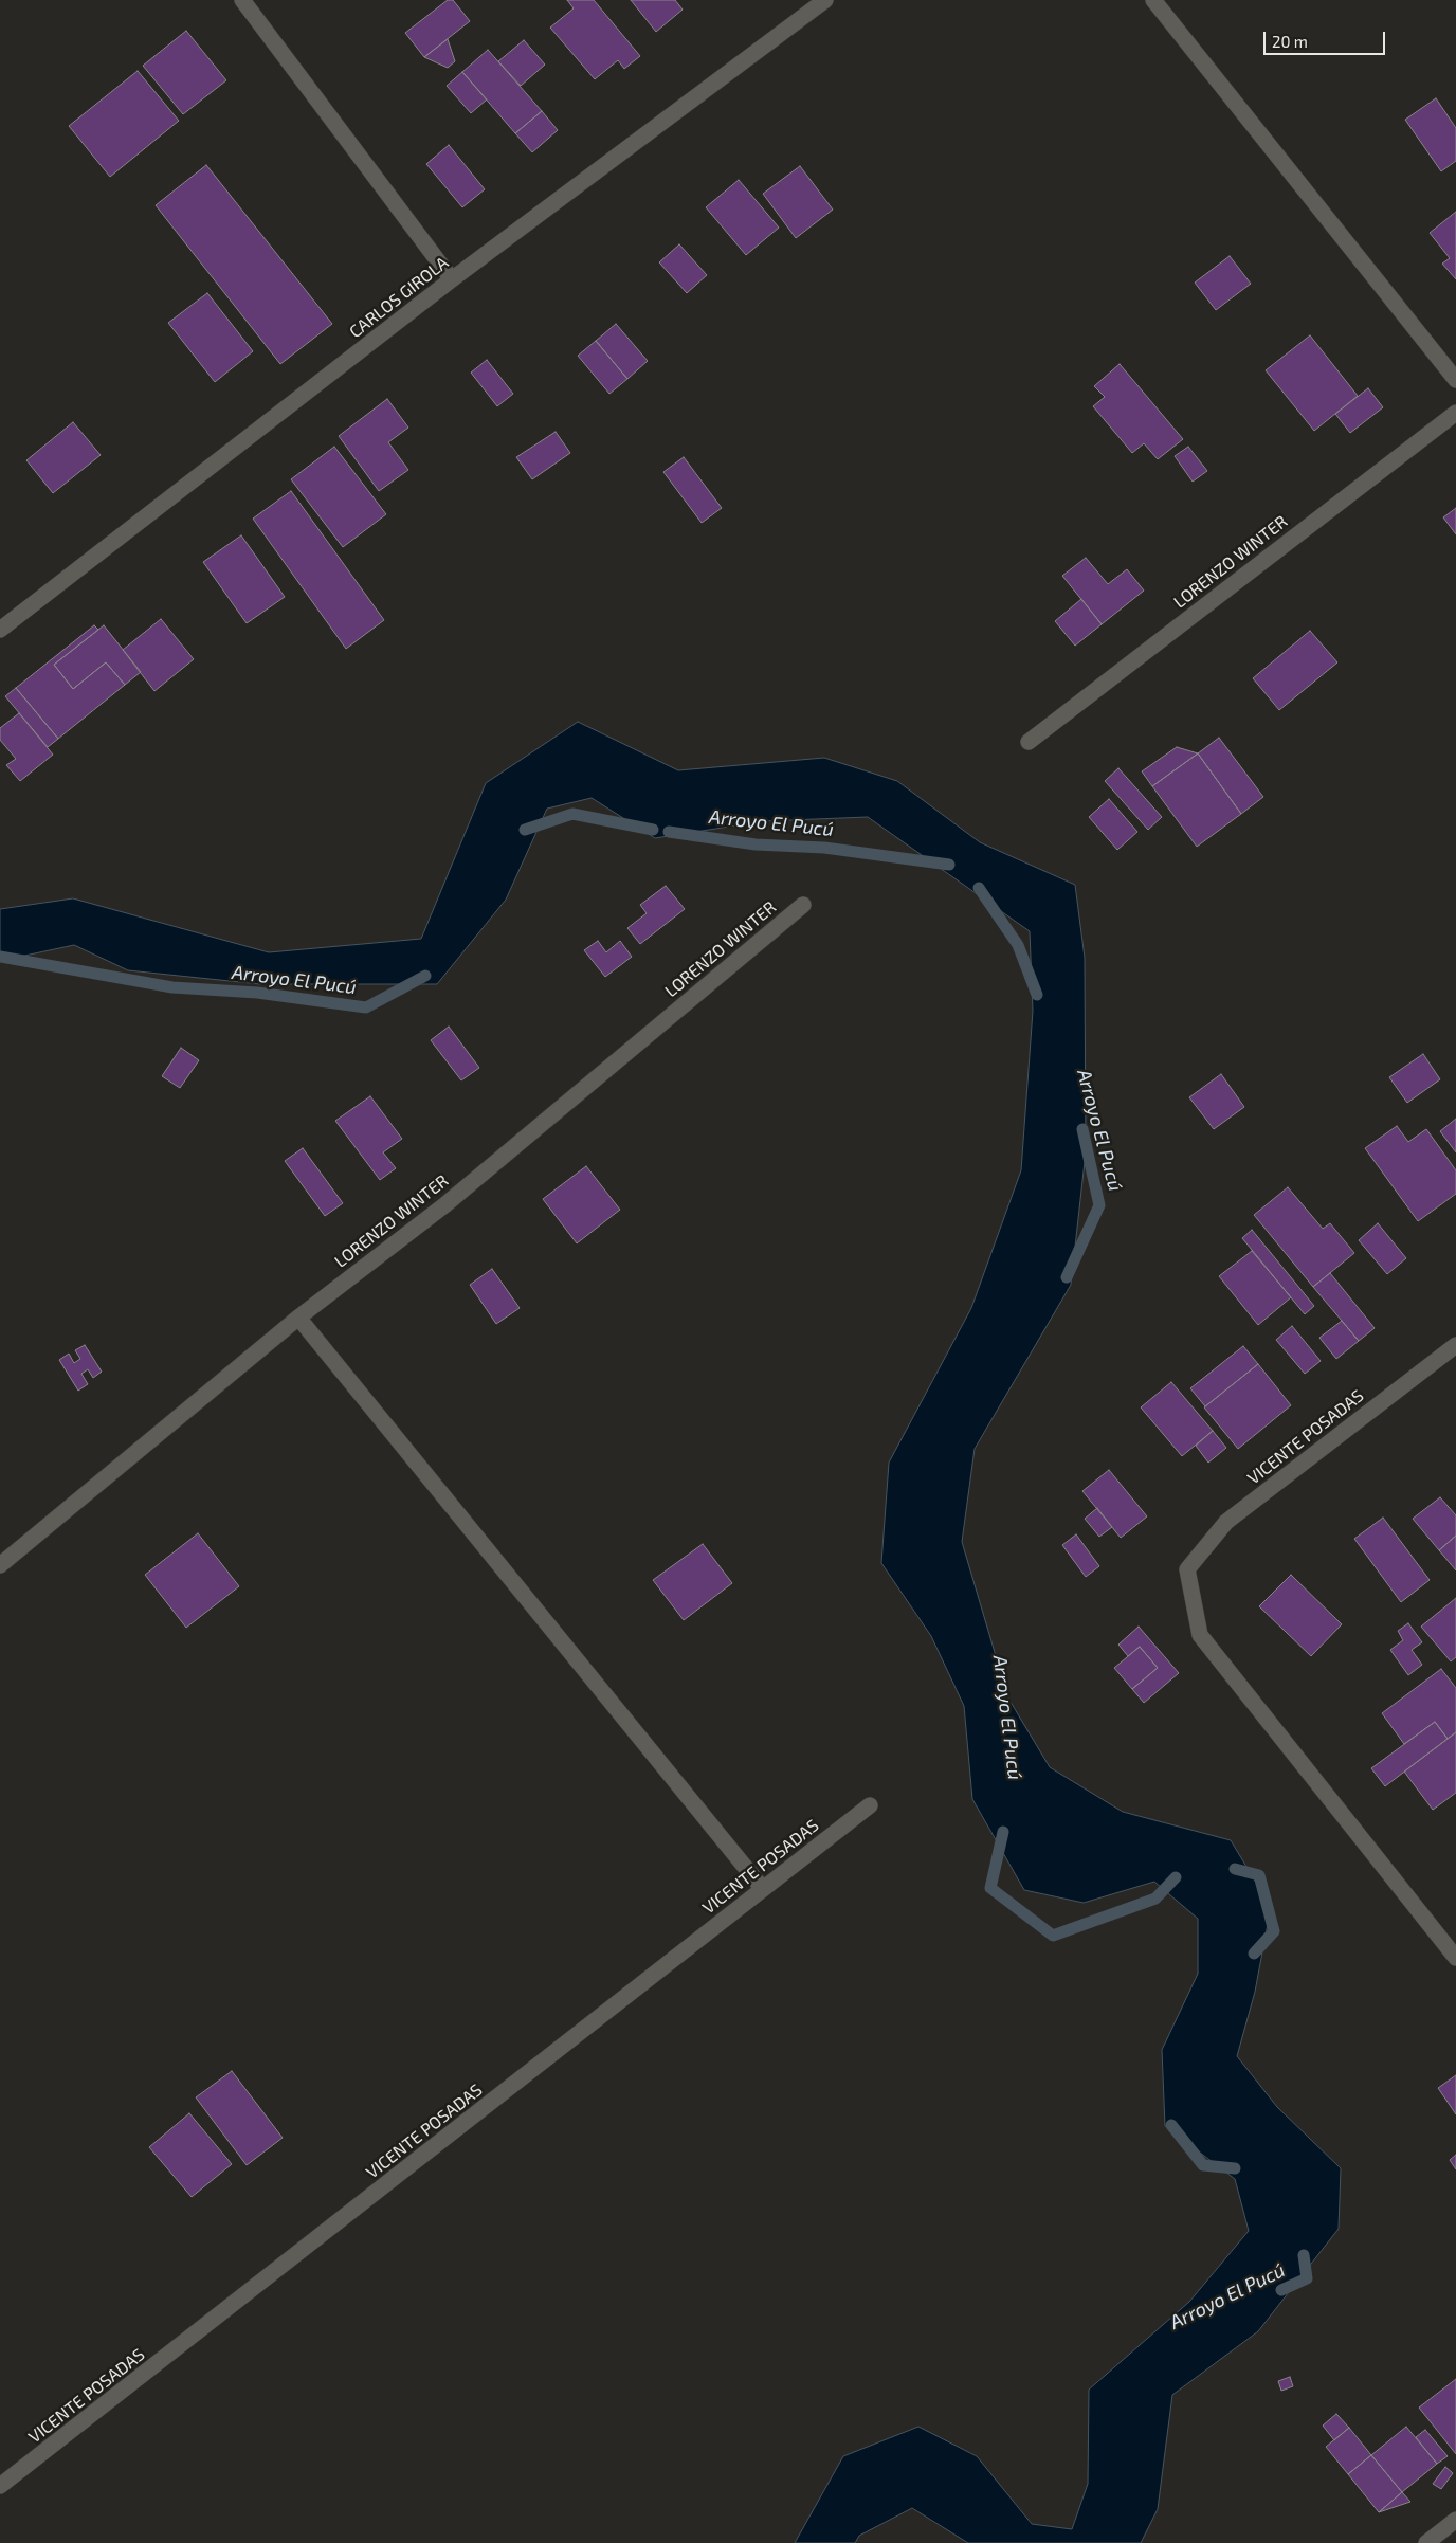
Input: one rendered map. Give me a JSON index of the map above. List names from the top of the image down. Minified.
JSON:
{"streets":{"street":["CARLOS GIROLA","LORENZO WINTER","VICENTE POSADAS"]},"water":["Arroyo El Pucú"],"scale_bar":"20 m"}
